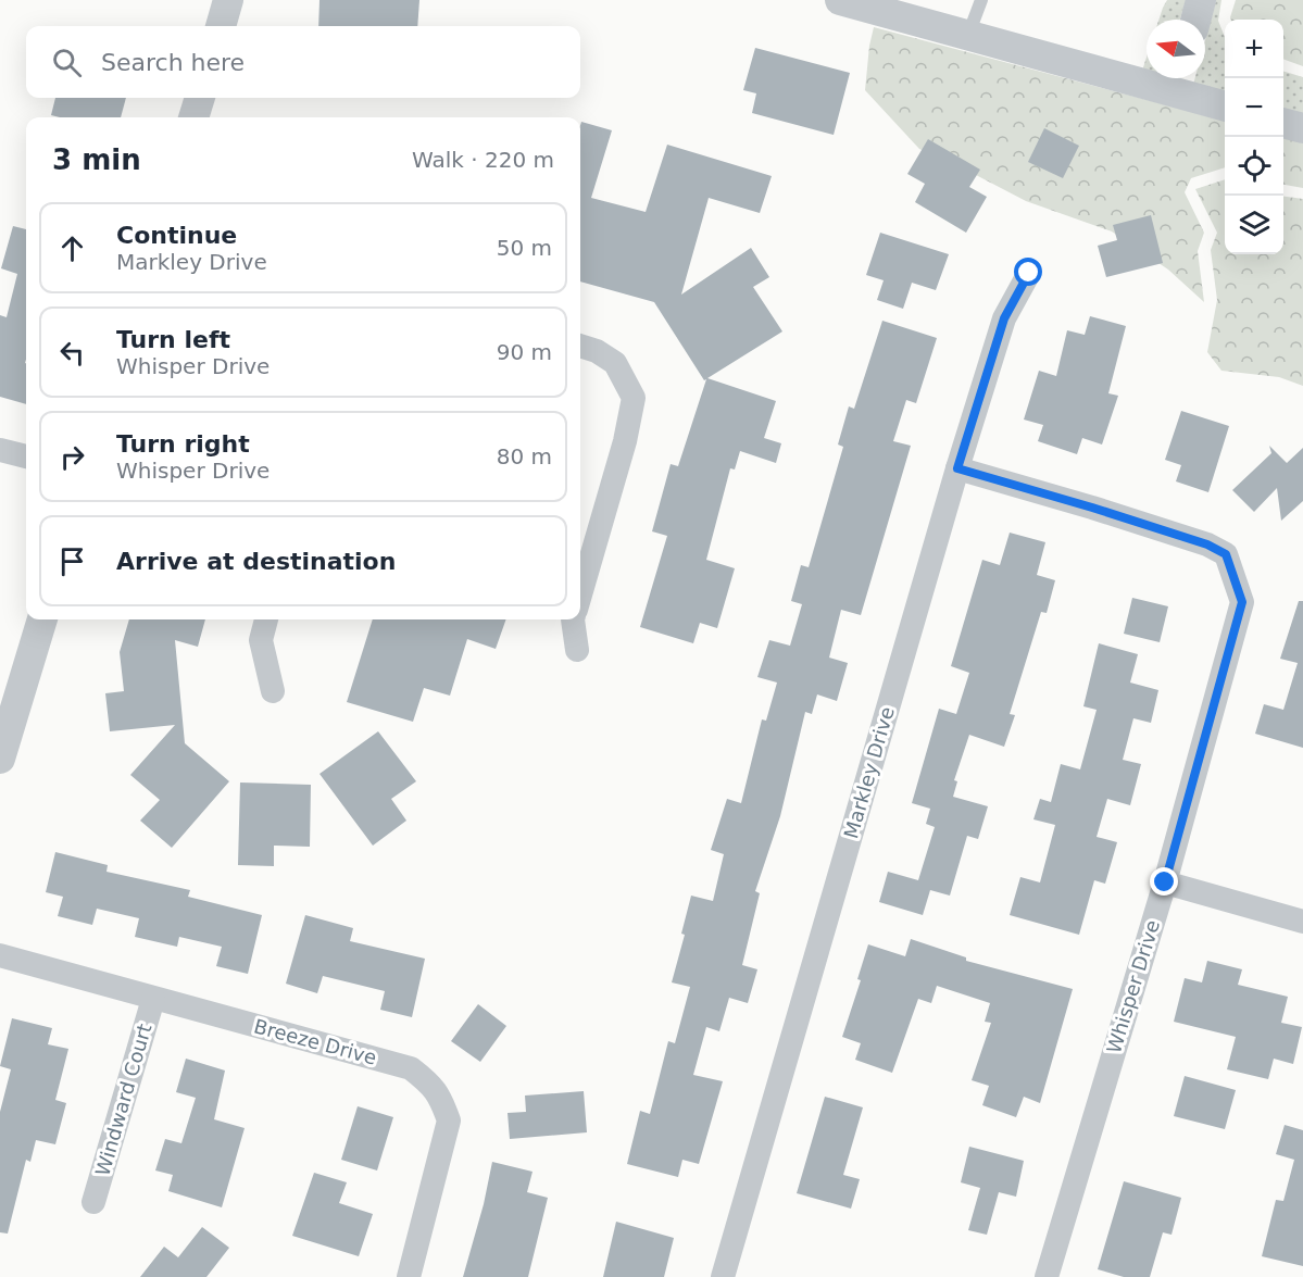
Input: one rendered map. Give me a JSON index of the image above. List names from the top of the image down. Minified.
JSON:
{"streets":{"street":["Markley Drive","Whisper Drive","Breeze Drive","Windward Court"]},"crossings":[["Markley Drive","Whisper Drive"],["Breeze Drive","Windward Court"]],"north":"left","page":{"map_buttons":["+","−"],"search":"Search here","heading":["3 min","Walk · 220 m"],"list":[["Continue","Markley Drive","50 m"],["Turn left","Whisper Drive","90 m"],["Turn right","Whisper Drive","80 m"],"Arrive at destination"]}}
